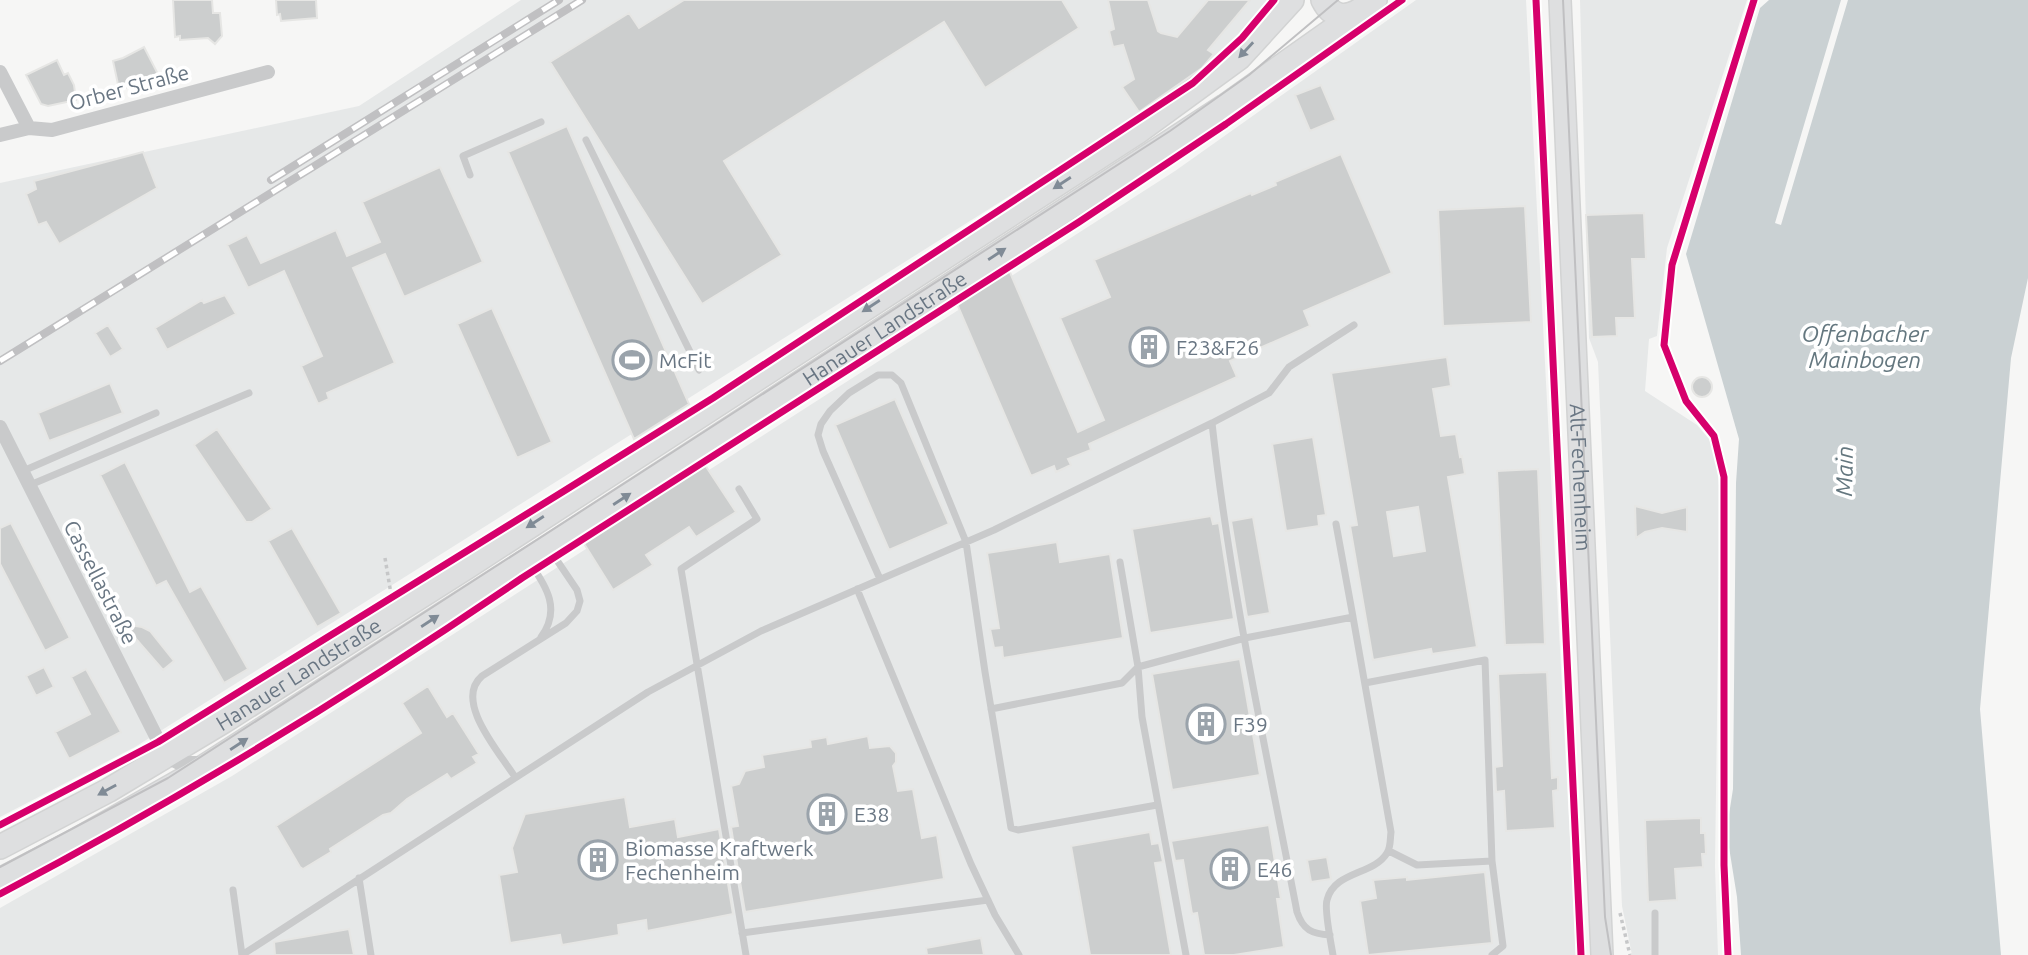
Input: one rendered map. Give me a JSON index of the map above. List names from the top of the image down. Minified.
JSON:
{"streets":{"main road":["Hanauer Landstraße"],"street":["Orber Straße","Alt-Fechenheim","Cassellastraße"]},"crossings":[["Hanauer Landstraße","Cassellastraße"]],"water":["Offenbacher Mainbogen","Main"],"places":{"building":["F23&F26","F39","E38","Biomasse Kraftwerk Fechenheim","E46"],"sports":["McFit"]}}
